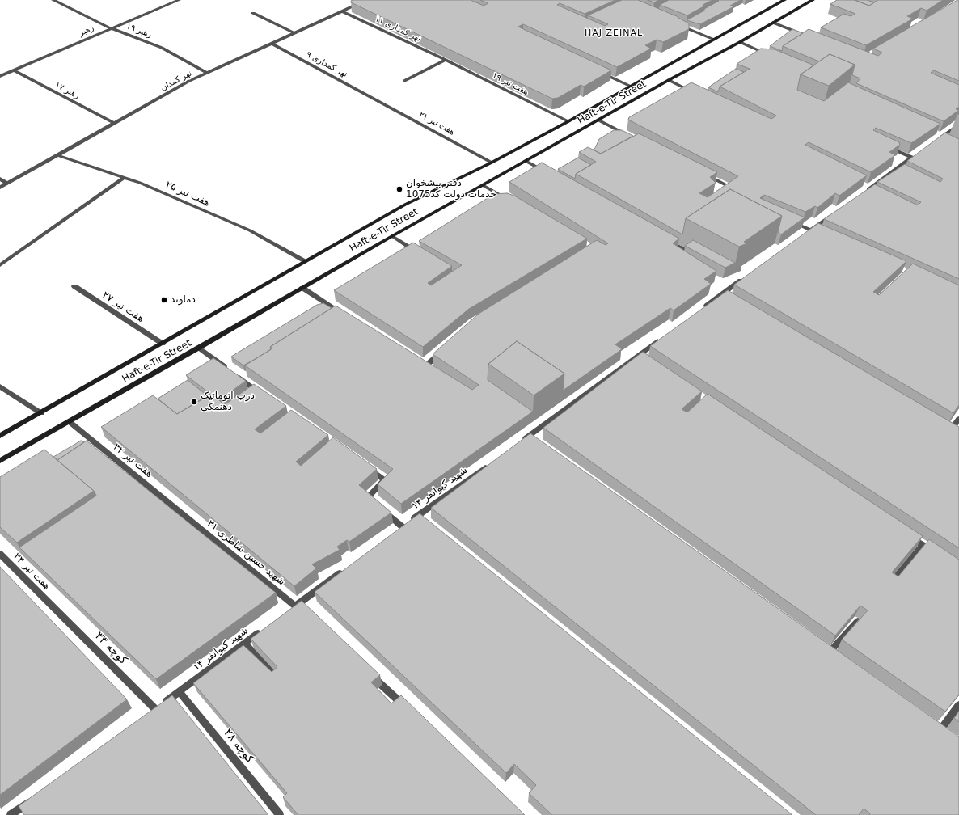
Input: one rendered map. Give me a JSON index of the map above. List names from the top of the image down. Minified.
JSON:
{"streets":{"main road":["Haft-e-Tir Street"],"street":["نهر کمداری ۱۱","رهبر","رهبر ۱۹","نهر کمداری ۹","نهر کمدان","هفت تیر ۱۹","رهبر ۱۷","هفت تیر ۲۱","هفت تیر ۲۵","هفت تیر ۲۷","هفت تیر ۳۲","شهید کیوانفر ۱۴","شهید حسین شاطری ۳۱","هفت تیر ۳۴","کوچه ۳۳","کوچه ۲۸"]},"crossings":[["نهر کمداری ۱۱","نهر کمدان"],["نهر کمداری ۱۱","هفت تیر ۱۹"],["رهبر","رهبر ۱۹"],["رهبر","رهبر ۱۷"],["رهبر ۱۹","نهر کمدان"],["نهر کمداری ۹","نهر کمدان"],["نهر کمداری ۹","هفت تیر ۲۱"],["نهر کمدان","رهبر ۱۷"],["نهر کمدان","هفت تیر ۲۵"],["هفت تیر ۱۹","Haft-e-Tir Street"],["Haft-e-Tir Street","هفت تیر ۲۱"],["Haft-e-Tir Street","هفت تیر ۲۵"],["Haft-e-Tir Street","هفت تیر ۲۷"],["Haft-e-Tir Street","هفت تیر ۳۲"],["هفت تیر ۳۲","شهید حسین شاطری ۳۱"],["شهید کیوانفر ۱۴","کوچه ۳۳"],["شهید کیوانفر ۱۴","کوچه ۲۸"],["هفت تیر ۳۴","کوچه ۳۳"]],"districts":["HAJ ZEINAL"],"places":["دفتر پیشخوان خدمات دولت کد1075","دماوند","درب اتوماتیک دهنمکی"]}
